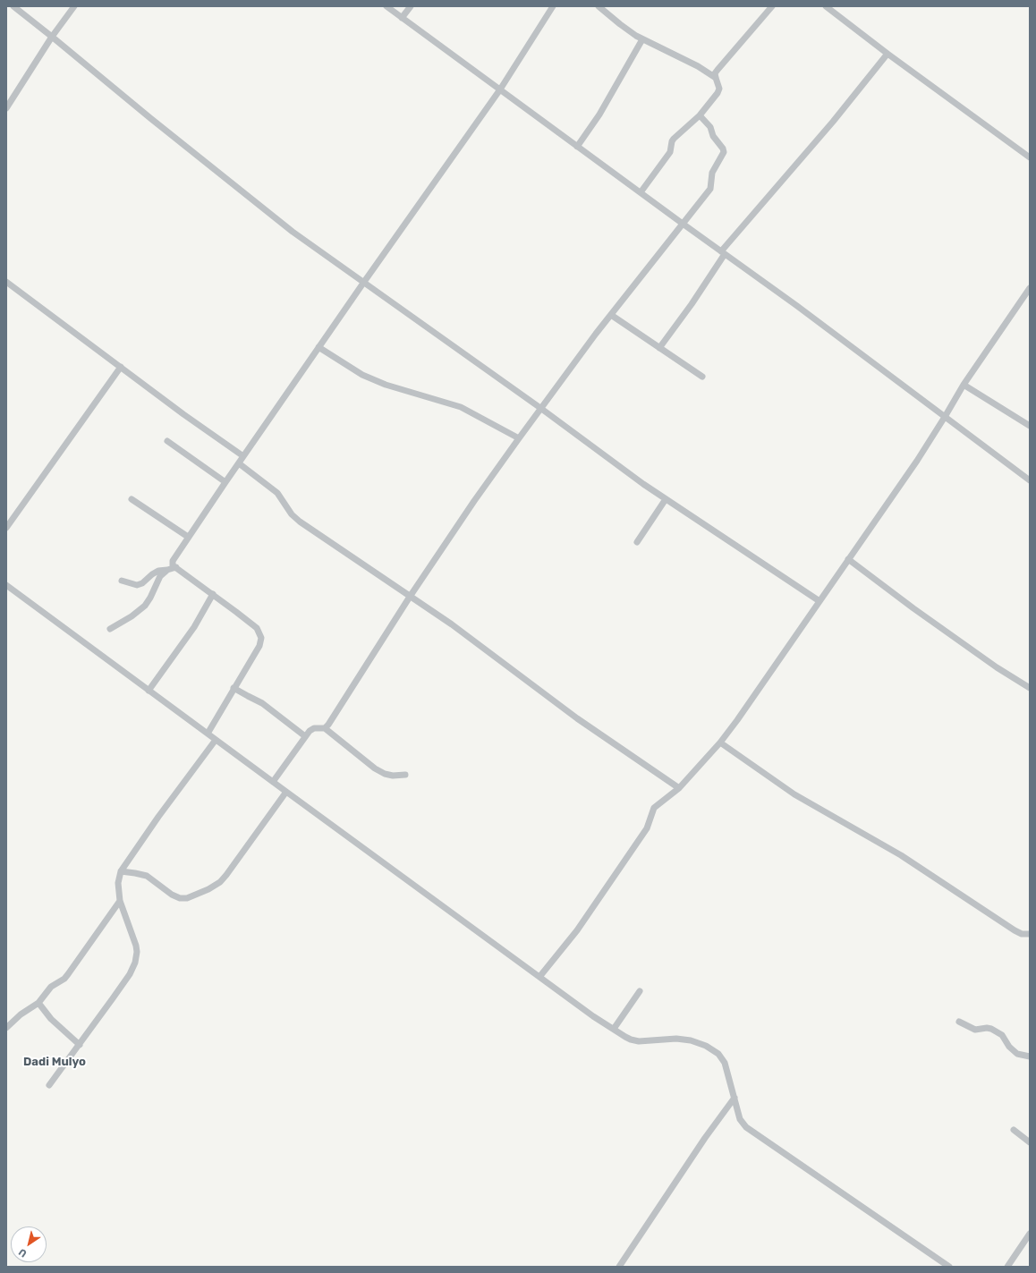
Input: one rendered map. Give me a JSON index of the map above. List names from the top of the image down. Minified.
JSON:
{"districts":["Dadi Mulyo"],"north":"bottom left"}
